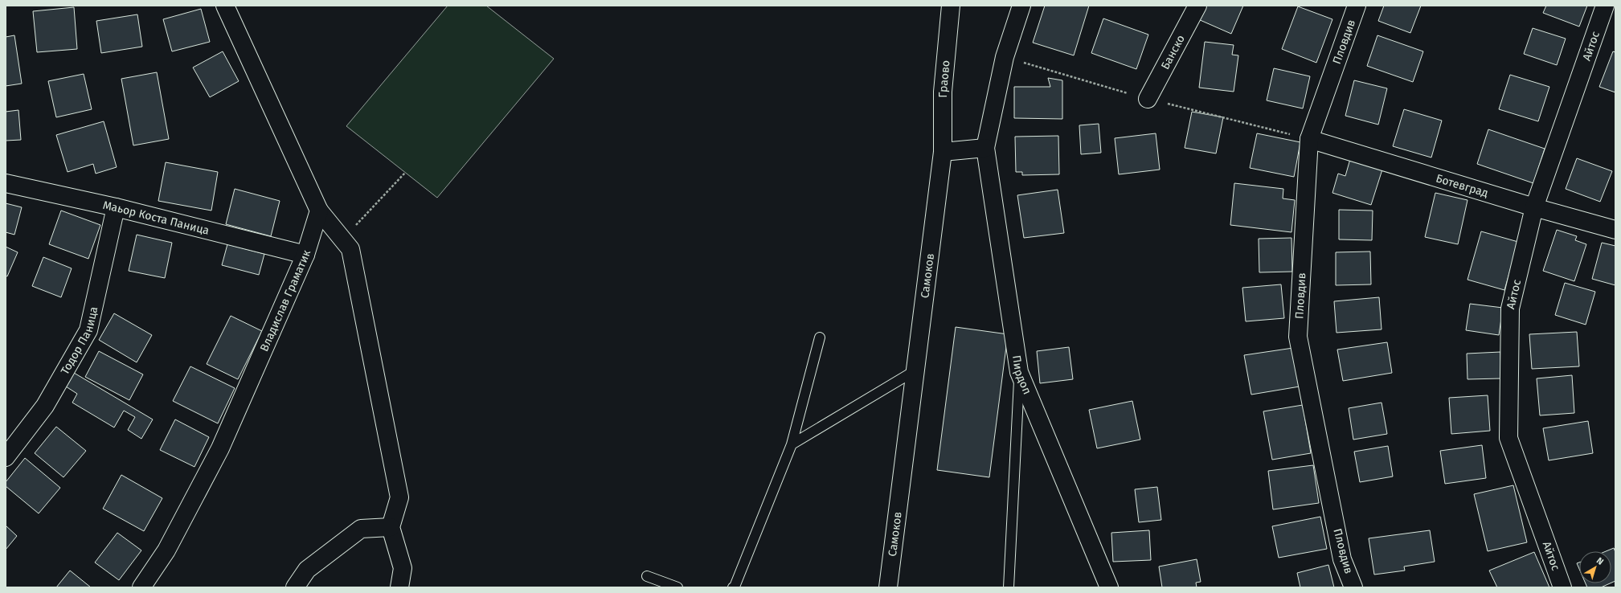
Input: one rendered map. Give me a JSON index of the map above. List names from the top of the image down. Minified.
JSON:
{"streets":{"street":["Пловдив","Айтос","Банско","Граово","Ботевград","Маьор Коста Паница","Самоков","Владислав Граматик","Тодор Паница","Пирдоп"]},"crossings":[["Пловдив","Ботевград"],["Айтос","Ботевград"],["Граово","Самоков"],["Маьор Коста Паница","Владислав Граматик"],["Маьор Коста Паница","Тодор Паница"]],"north":"top right"}
